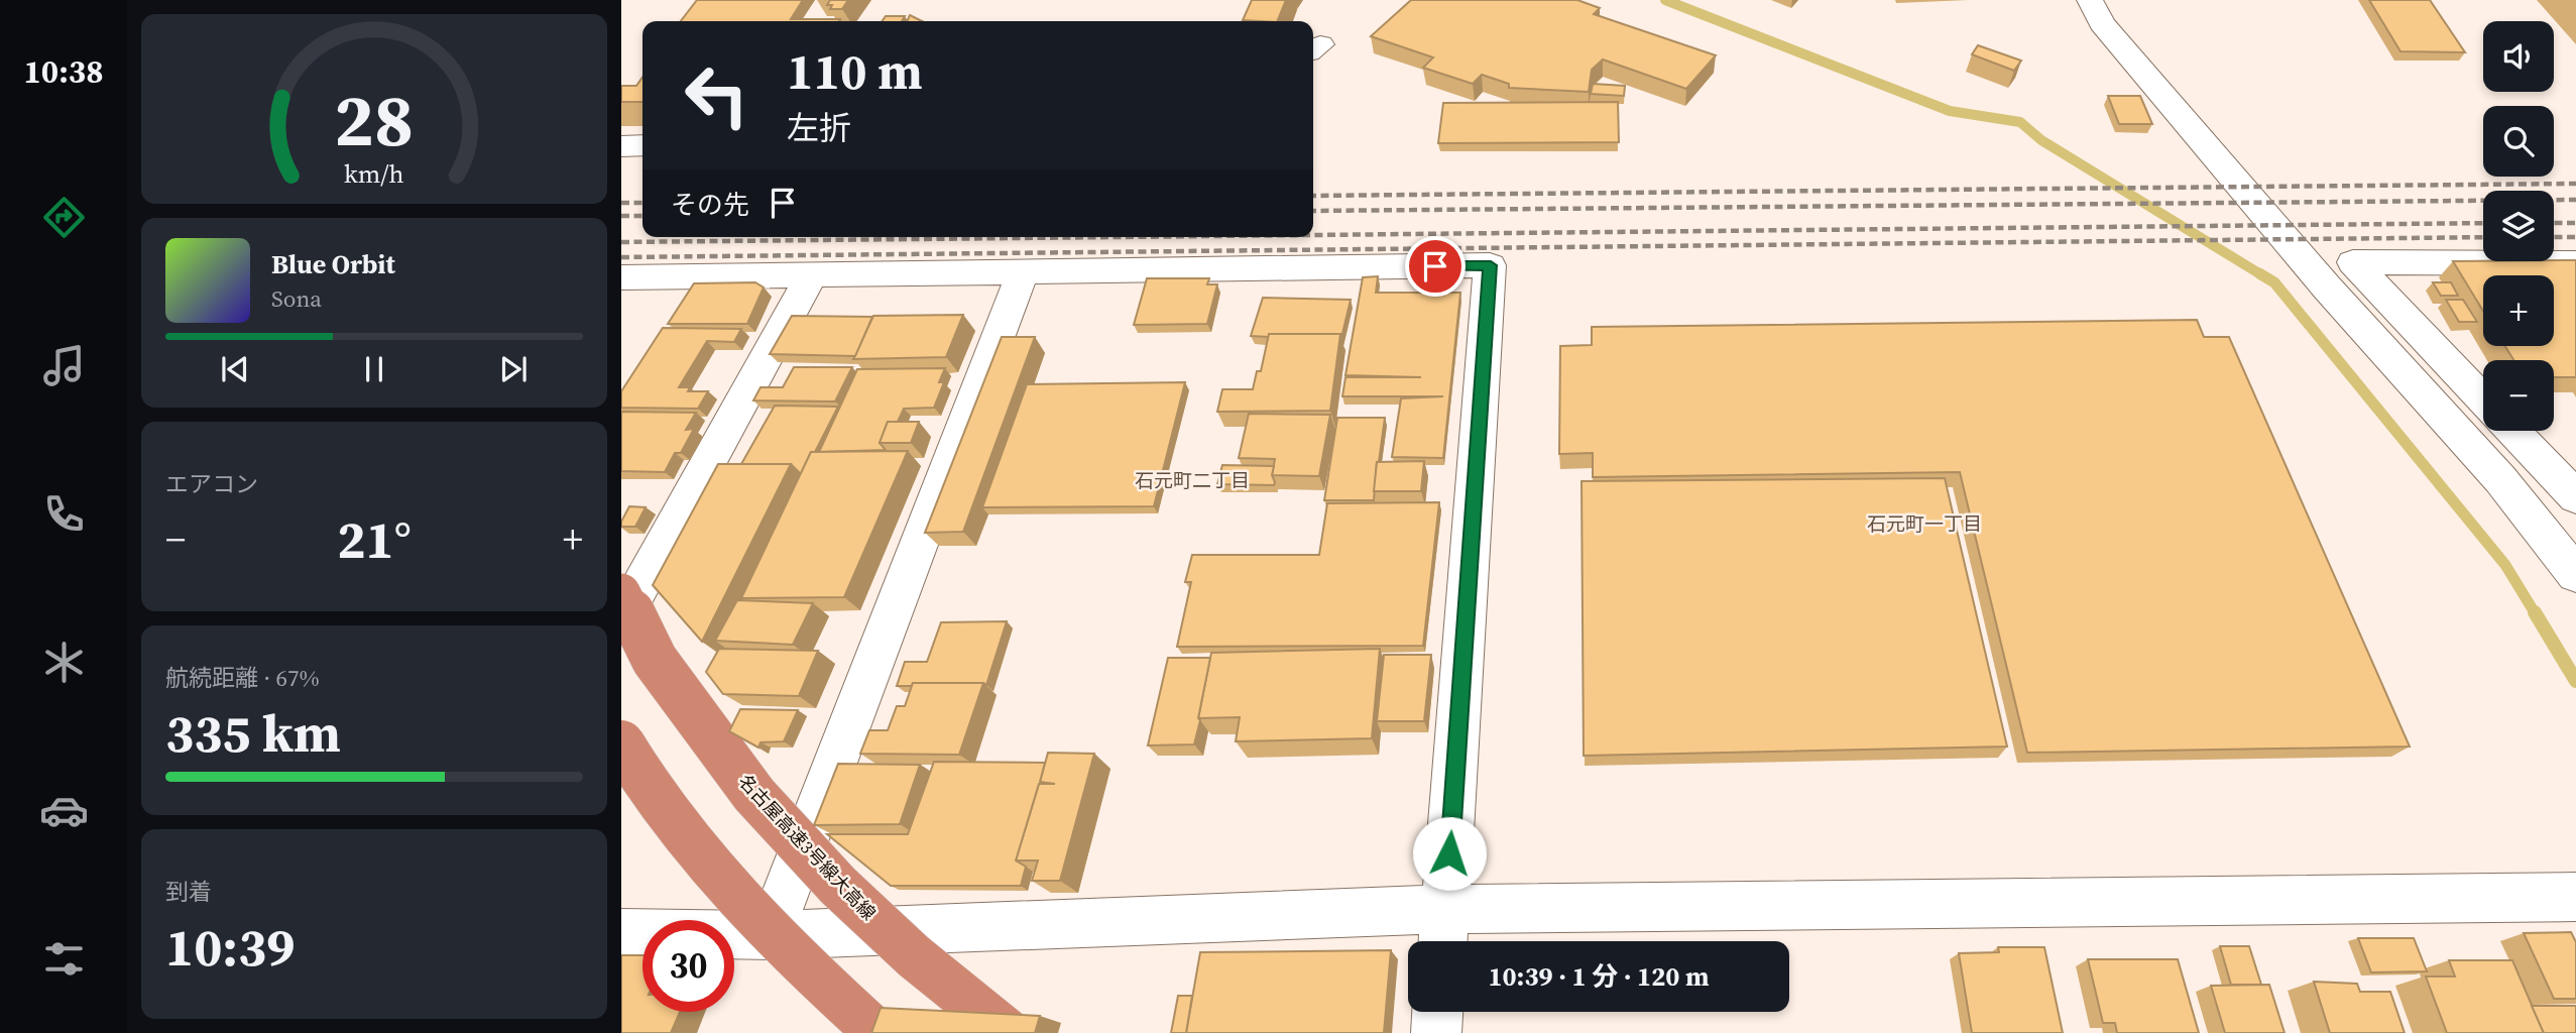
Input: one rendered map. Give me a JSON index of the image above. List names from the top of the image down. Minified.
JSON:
{"streets":{"highway":["名古屋高速3号線大高線"]},"districts":["石元町二丁目","石元町一丁目"],"page":{"tabs":"10:38","map_buttons":["+","−"],"turn":["110 m","左折"],"then":"その先","song":["Blue Orbit","Sona"],"tile":["エアコン",["航続距離 · 67%","335 km"],["到着","10:39"]],"heat":["−","21°","+"],"limit":"30","trip":"10:39 · 1 分 · 120 m","gauge":["28","km/h"]}}
